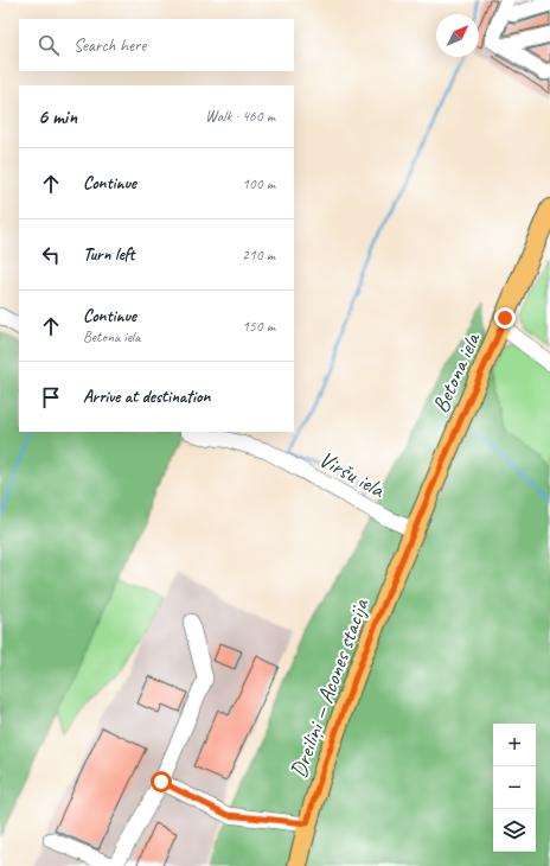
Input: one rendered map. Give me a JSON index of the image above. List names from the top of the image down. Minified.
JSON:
{"streets":{"main road":["Betona iela","Dreiliņi — Acones stacija"],"street":["Viršu iela"]},"crossings":[["Betona iela","Viršu iela"],["Betona iela","Dreiliņi — Acones stacija"],["Viršu iela","Dreiliņi — Acones stacija"]],"north":"top right","page":{"search":"Search here","heading":["6 min","Walk · 460 m"],"list":[["Continue","100 m"],["Turn left","210 m"],["Continue","Betona iela","150 m"],"Arrive at destination"],"map_buttons":["+","−"]}}
